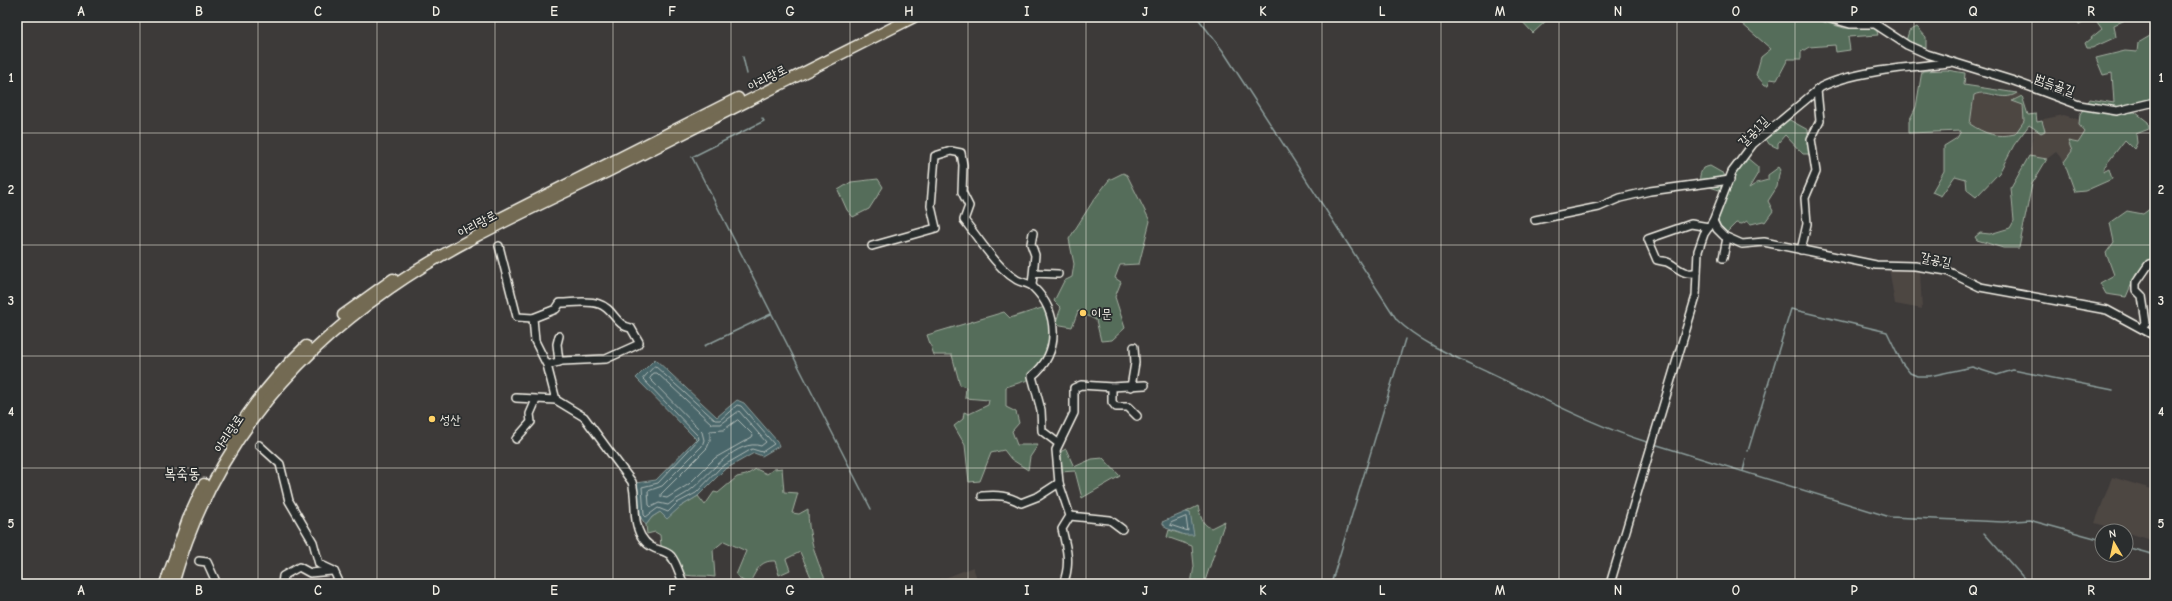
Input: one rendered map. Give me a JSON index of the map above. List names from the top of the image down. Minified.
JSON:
{"streets":{"highway":["아리랑로"],"street":["범득골길","갈공1길","갈공길"]},"crossings":[["범득골길","갈공1길"]],"districts":["복죽동"],"places":["이문","성산"],"north":"top","grid":{"columns":["A","B","C","D","E","F","G","H","I","J","K","L","M","N","O","P","Q","R"],"rows":["1","2","3","4","5"]}}
